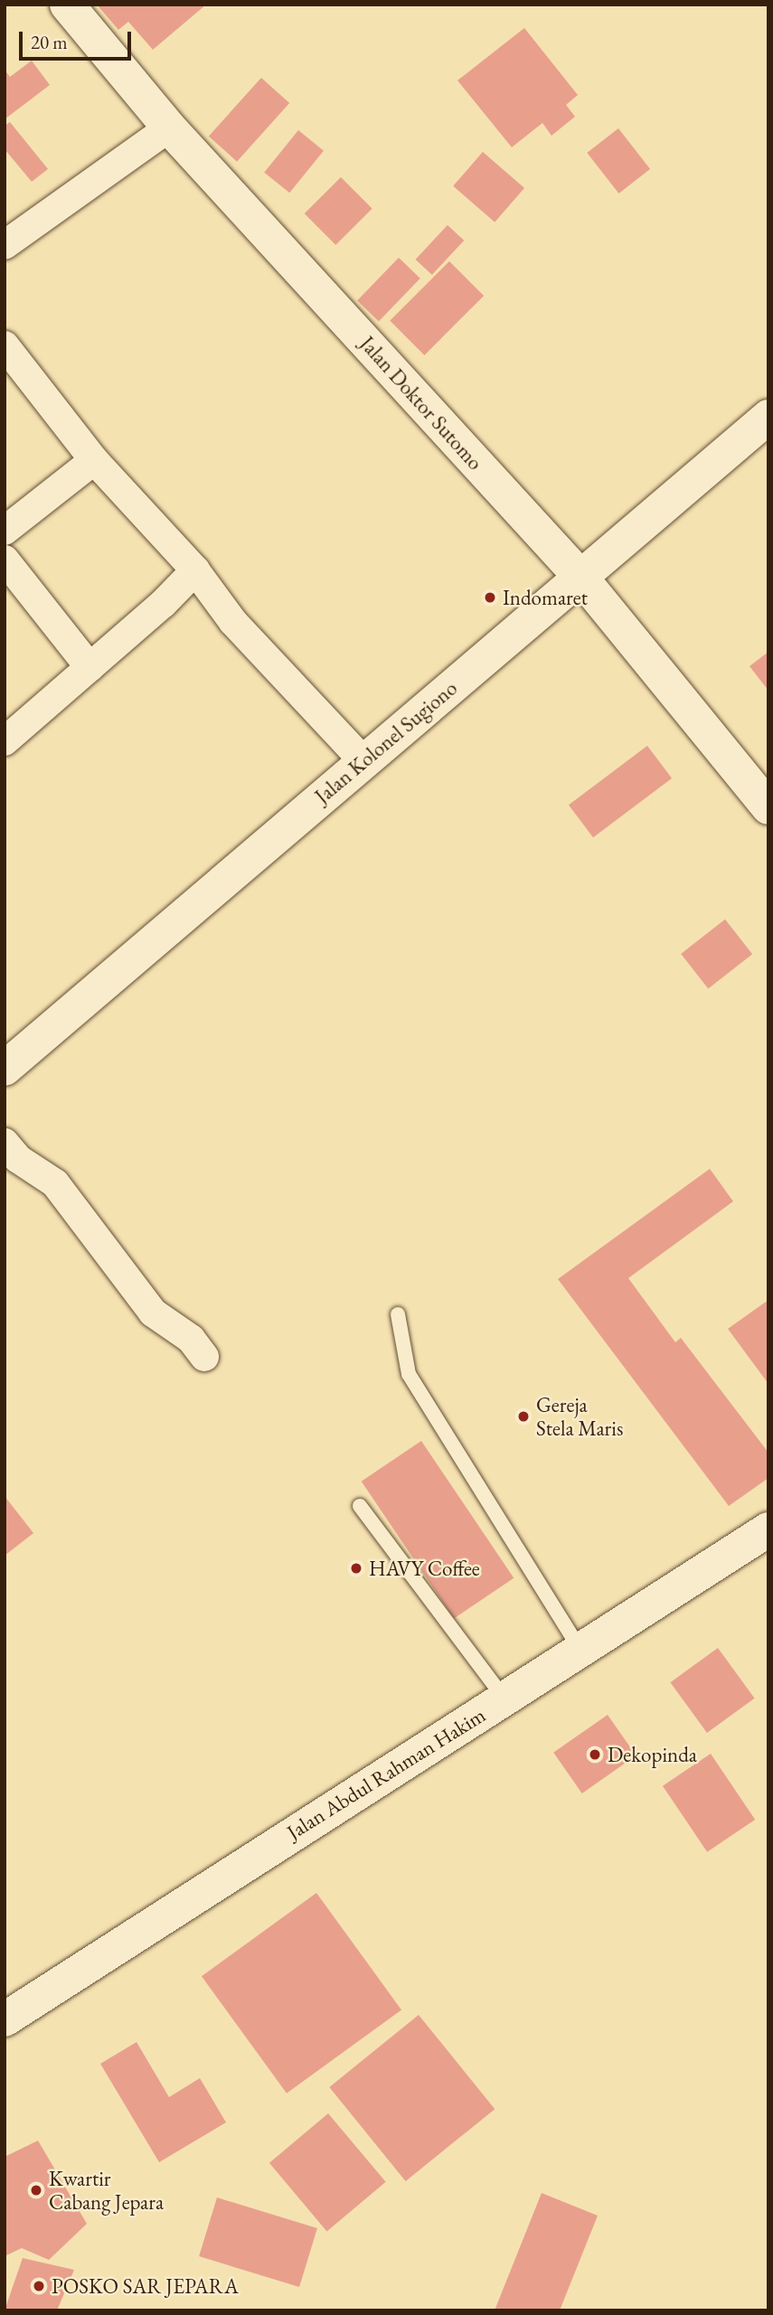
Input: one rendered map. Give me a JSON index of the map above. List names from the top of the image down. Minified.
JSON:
{"streets":{"street":["Jalan Doktor Sutomo","Jalan Kolonel Sugiono","Jalan Abdul Rahman Hakim"]},"crossings":[["Jalan Doktor Sutomo","Jalan Kolonel Sugiono"]],"places":["Indomaret","Gereja Stela Maris","HAVY Coffee","Dekopinda","Kwartir Cabang Jepara","POSKO SAR JEPARA"],"scale_bar":"20 m"}
